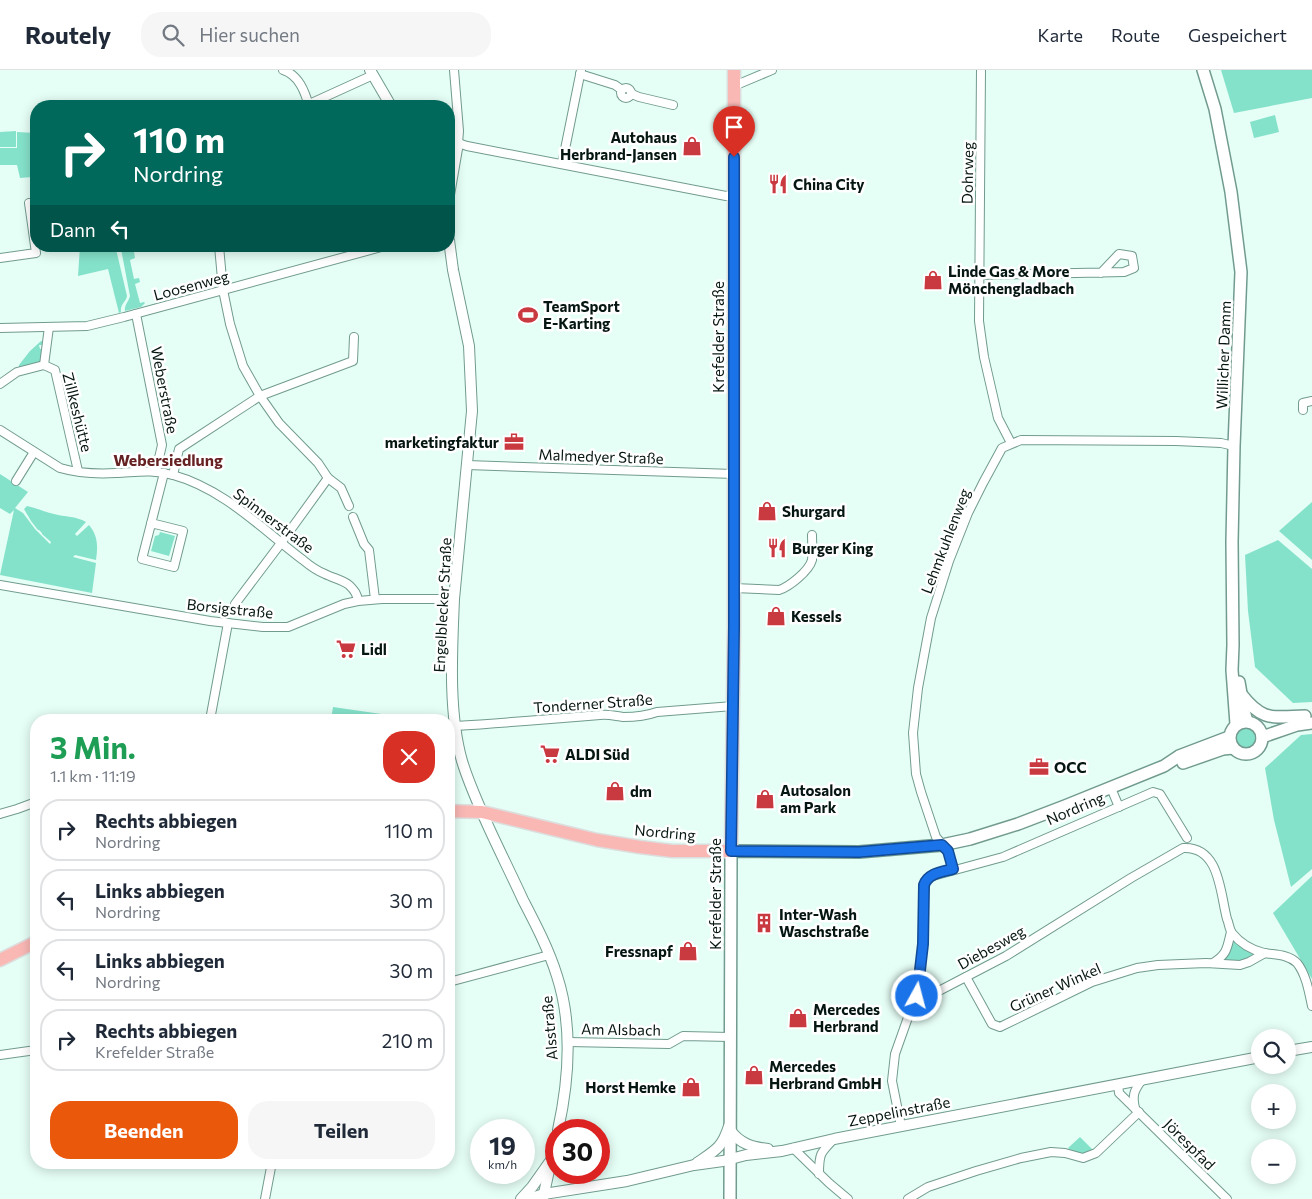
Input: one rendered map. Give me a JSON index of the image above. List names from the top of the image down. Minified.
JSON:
{"streets":{"main road":["Krefelder Straße","Willicher Damm","Nordring"],"street":["Dohrweg","Loosenweg","Weberstraße","Zillkeshütte","Malmedyer Straße","Spinnerstraße","Lehmkuhlenweg","Engelblecker Straße","Borsigstraße","Tonderner Straße","Diebesweg","Grüner Winkel","Alsstraße","Am Alsbach","Zeppelinstraße","Jörespfad"]},"crossings":[["Dohrweg","Lehmkuhlenweg"],["Loosenweg","Weberstraße"],["Loosenweg","Zillkeshütte"],["Krefelder Straße","Malmedyer Straße"],["Krefelder Straße","Tonderner Straße"],["Krefelder Straße","Nordring"],["Krefelder Straße","Am Alsbach"],["Krefelder Straße","Zeppelinstraße"],["Willicher Damm","Nordring"],["Weberstraße","Spinnerstraße"],["Zillkeshütte","Spinnerstraße"],["Malmedyer Straße","Engelblecker Straße"],["Spinnerstraße","Borsigstraße"],["Lehmkuhlenweg","Nordring"],["Engelblecker Straße","Borsigstraße"],["Engelblecker Straße","Tonderner Straße"],["Engelblecker Straße","Nordring"],["Engelblecker Straße","Alsstraße"],["Nordring","Diebesweg"],["Diebesweg","Grüner Winkel"],["Alsstraße","Am Alsbach"],["Zeppelinstraße","Jörespfad"]],"districts":["Webersiedlung"],"places":{"shop":["Autohaus Herbrand-Jansen","Linde Gas & More Mönchengladbach","Shurgard","Kessels","dm","Autosalon am Park","Fressnapf","Mercedes Herbrand","Mercedes Herbrand GmbH","Horst Hemke"],"restaurant":["China City","Burger King"],"sports":["TeamSport E-Karting"],"office":["marketingfaktur","OCC"],"supermarket":["Lidl","ALDI Süd"],"building":["Inter-Wash Waschstraße"]},"page":{"header":"Routely","search":"Hier suchen","nav":["Karte","Route","Gespeichert"],"turn":["110 m","Nordring"],"then":"Dann","heading":["3 Min.","1.1 km · 11:19"],"list":[{"name":"Rechts abbiegen","note":"Nordring","value":"110 m"},{"name":"Links abbiegen","note":"Nordring","value":"30 m"},{"name":"Links abbiegen","note":"Nordring","value":"30 m"},{"name":"Rechts abbiegen","note":"Krefelder Straße","value":"210 m"}],"map_buttons":["+","−"],"buttons":["Beenden","Teilen"],"speed":"19 km/h","limit":"30"}}
